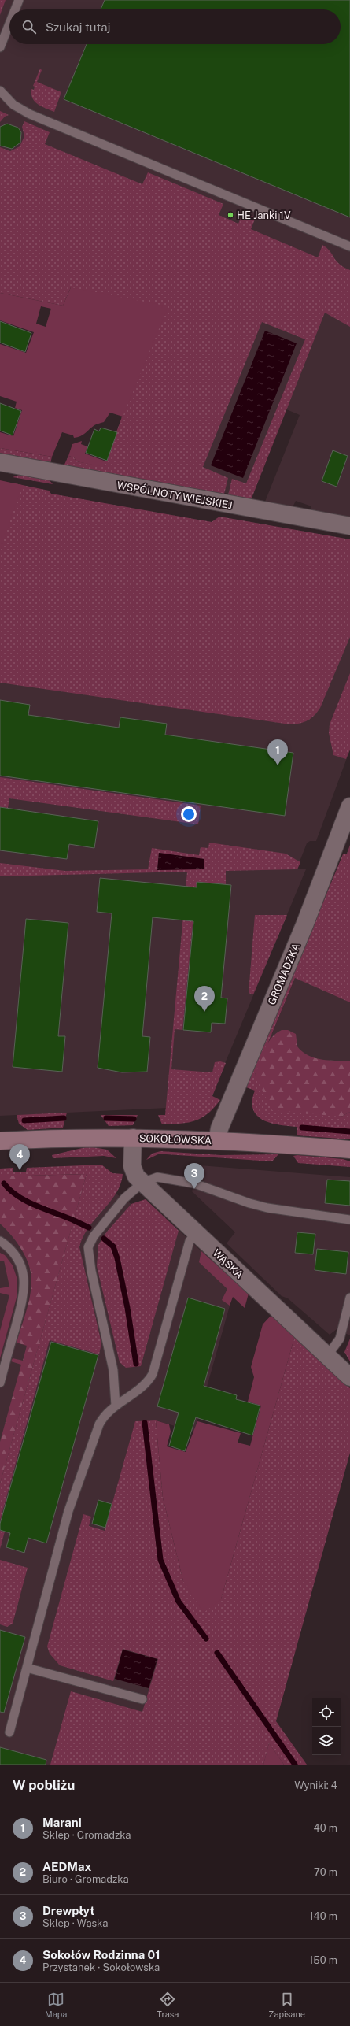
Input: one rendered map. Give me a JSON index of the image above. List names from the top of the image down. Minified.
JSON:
{"streets":{"street":["WSPÓLNOTY WIEJSKIEJ","GROMADZKA","SOKOŁOWSKA","WĄSKA"]},"crossings":[["GROMADZKA","SOKOŁOWSKA"],["SOKOŁOWSKA","WĄSKA"]],"places":["HE Janki 1V"],"page":{"search":"Szukaj tutaj","pins":["1","2","4","3"],"heading":["W pobliżu","Wyniki: 4"],"list":[{"mark":"1","name":"Marani","note":"Sklep · Gromadzka","value":"40 m"},{"mark":"2","name":"AEDMax","note":"Biuro · Gromadzka","value":"70 m"},{"mark":"3","name":"Drewpłyt","note":"Sklep · Wąska","value":"140 m"},{"mark":"4","name":"Sokołów Rodzinna 01","note":"Przystanek · Sokołowska","value":"150 m"}],"nav":["Mapa","Trasa","Zapisane"]}}
